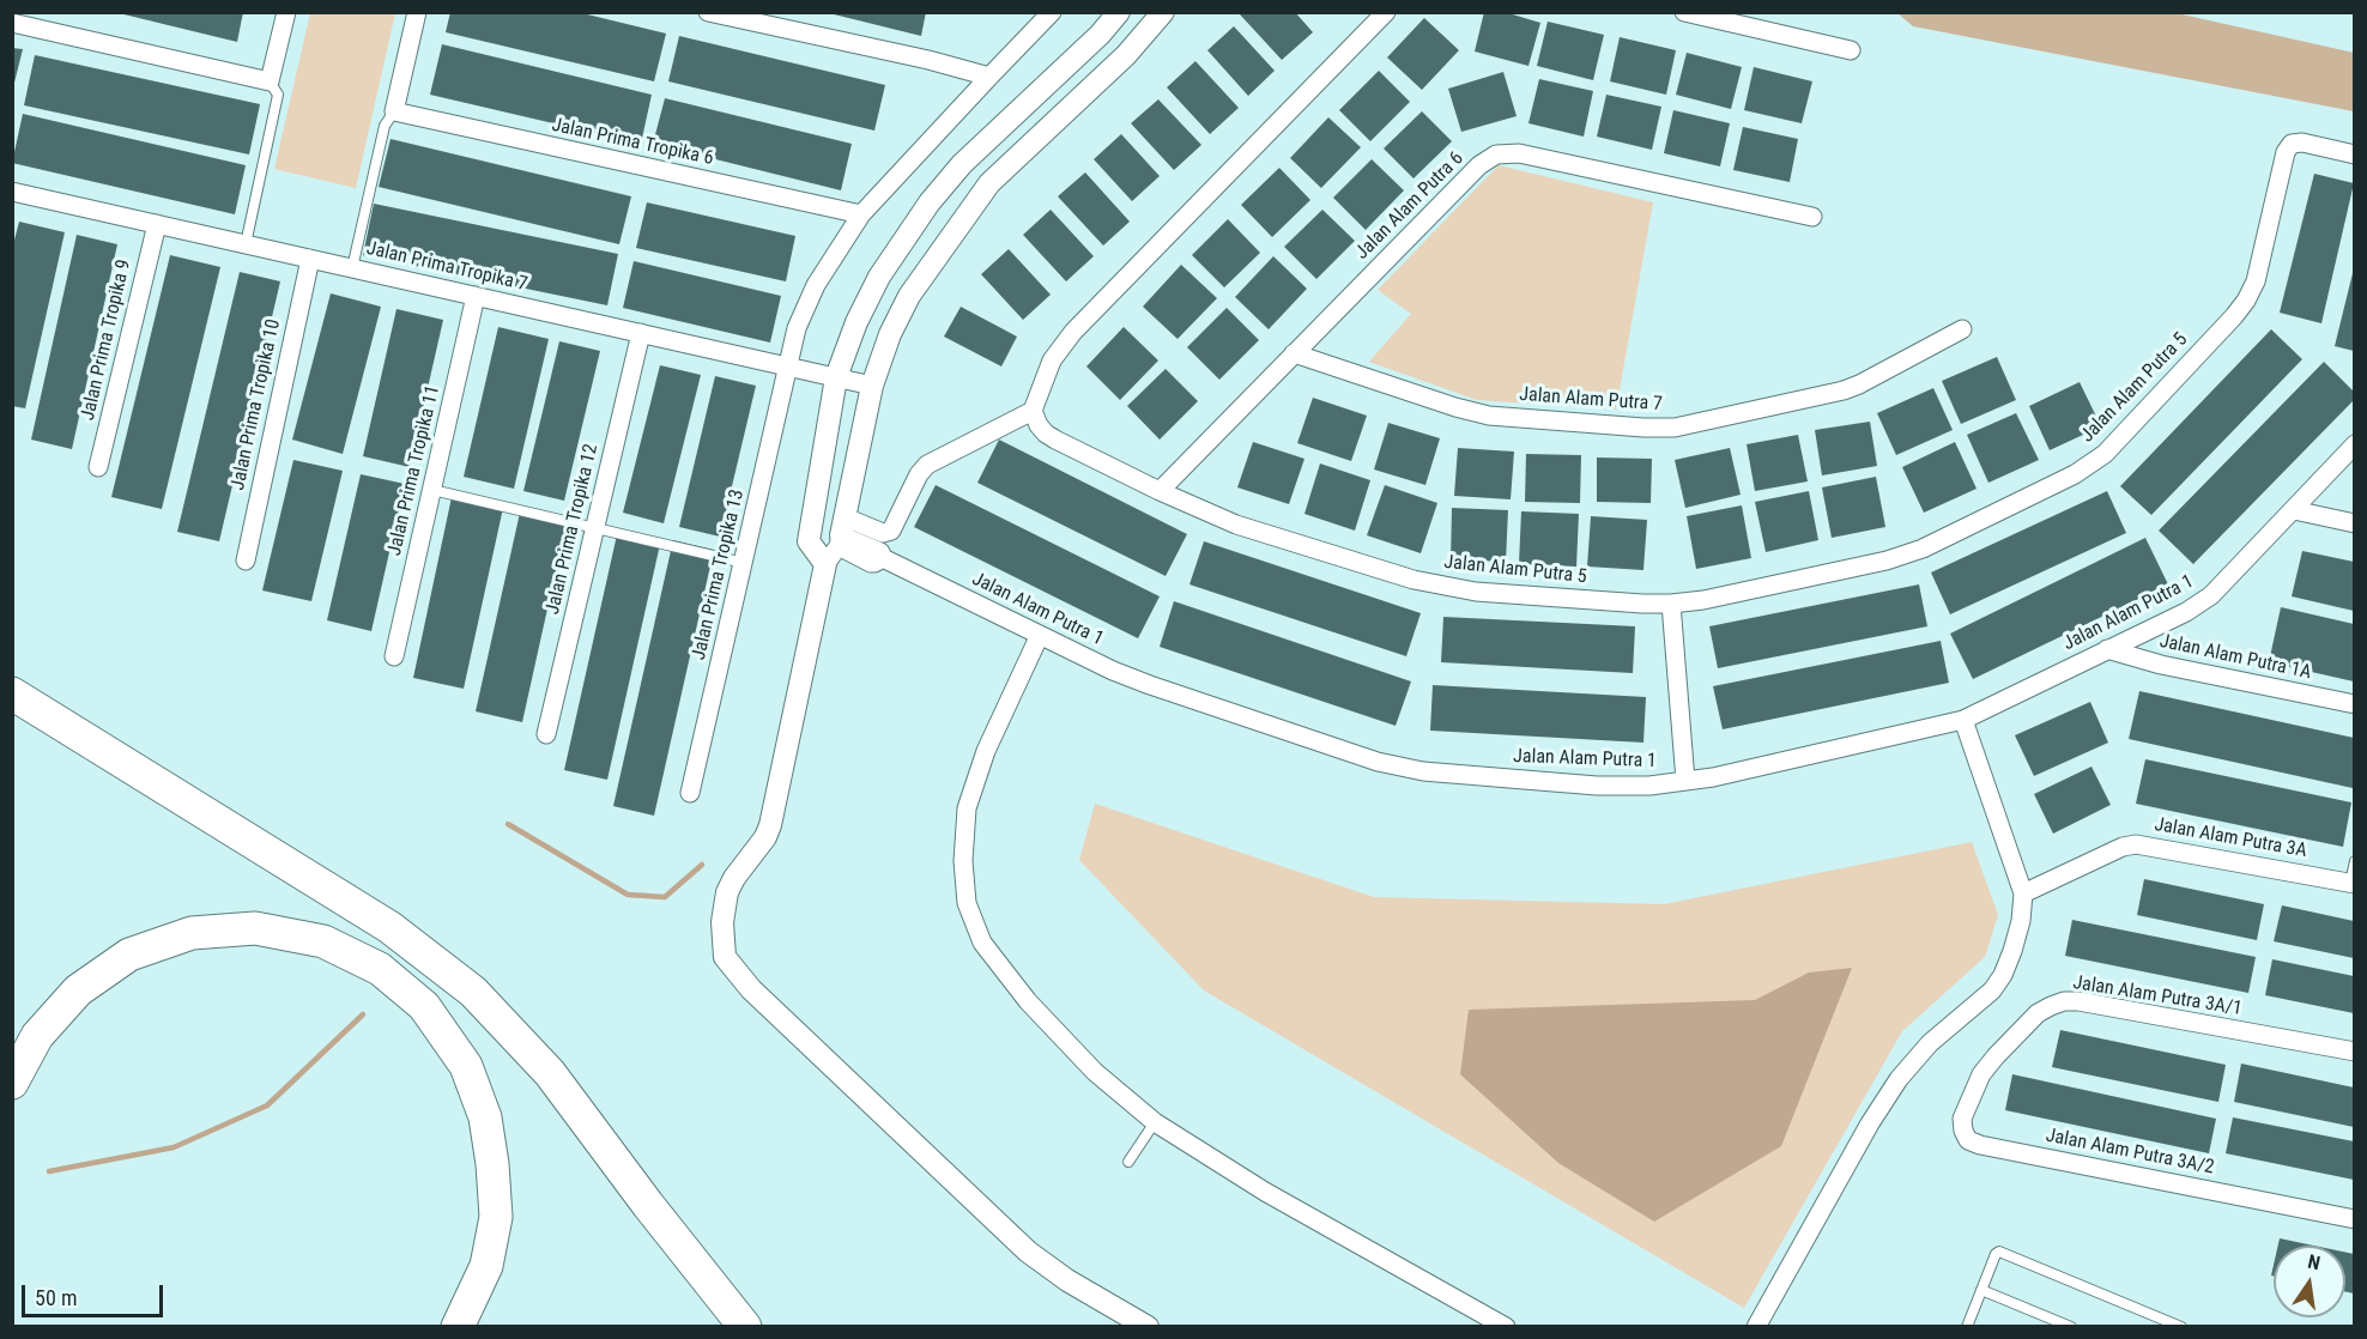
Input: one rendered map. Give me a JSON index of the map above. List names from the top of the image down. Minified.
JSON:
{"streets":{"street":["Jalan Prima Tropika 6","Jalan Alam Putra 6","Jalan Prima Tropika 7","Jalan Prima Tropika 9","Jalan Alam Putra 5","Jalan Alam Putra 7","Jalan Prima Tropika 10","Jalan Prima Tropika 11","Jalan Prima Tropika 12","Jalan Prima Tropika 13","Jalan Alam Putra 1","Jalan Alam Putra 1A","Jalan Alam Putra 3A","Jalan Alam Putra 3A/1","Jalan Alam Putra 3A/2"]},"crossings":[["Jalan Prima Tropika 6","Jalan Prima Tropika 13"],["Jalan Alam Putra 6","Jalan Alam Putra 5"],["Jalan Alam Putra 6","Jalan Alam Putra 7"],["Jalan Prima Tropika 7","Jalan Prima Tropika 9"],["Jalan Prima Tropika 7","Jalan Prima Tropika 10"],["Jalan Prima Tropika 7","Jalan Prima Tropika 11"],["Jalan Prima Tropika 7","Jalan Prima Tropika 12"],["Jalan Prima Tropika 7","Jalan Prima Tropika 13"],["Jalan Alam Putra 1","Jalan Alam Putra 1A"],["Jalan Alam Putra 3A/1","Jalan Alam Putra 3A/2"]],"scale_bar":"50 m","north":"top"}
